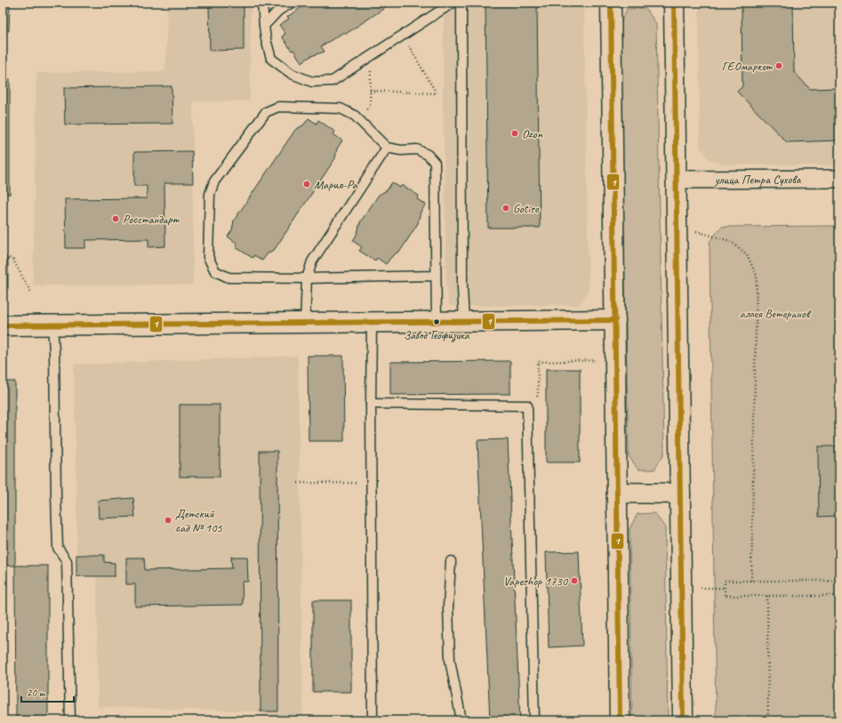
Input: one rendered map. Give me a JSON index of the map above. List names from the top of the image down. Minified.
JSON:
{"streets":{"street":["улица Петра Сухова"]},"parks":["аллея Ветеранов"],"places":["ГЕОмаркет","Ozon","Мария-Ра","Gotiso","Росстандарт","Завод Геофизика","Детский сад № 105","Vapeshop 1730"],"lines":["transit line 1"],"scale_bar":"20 m"}
